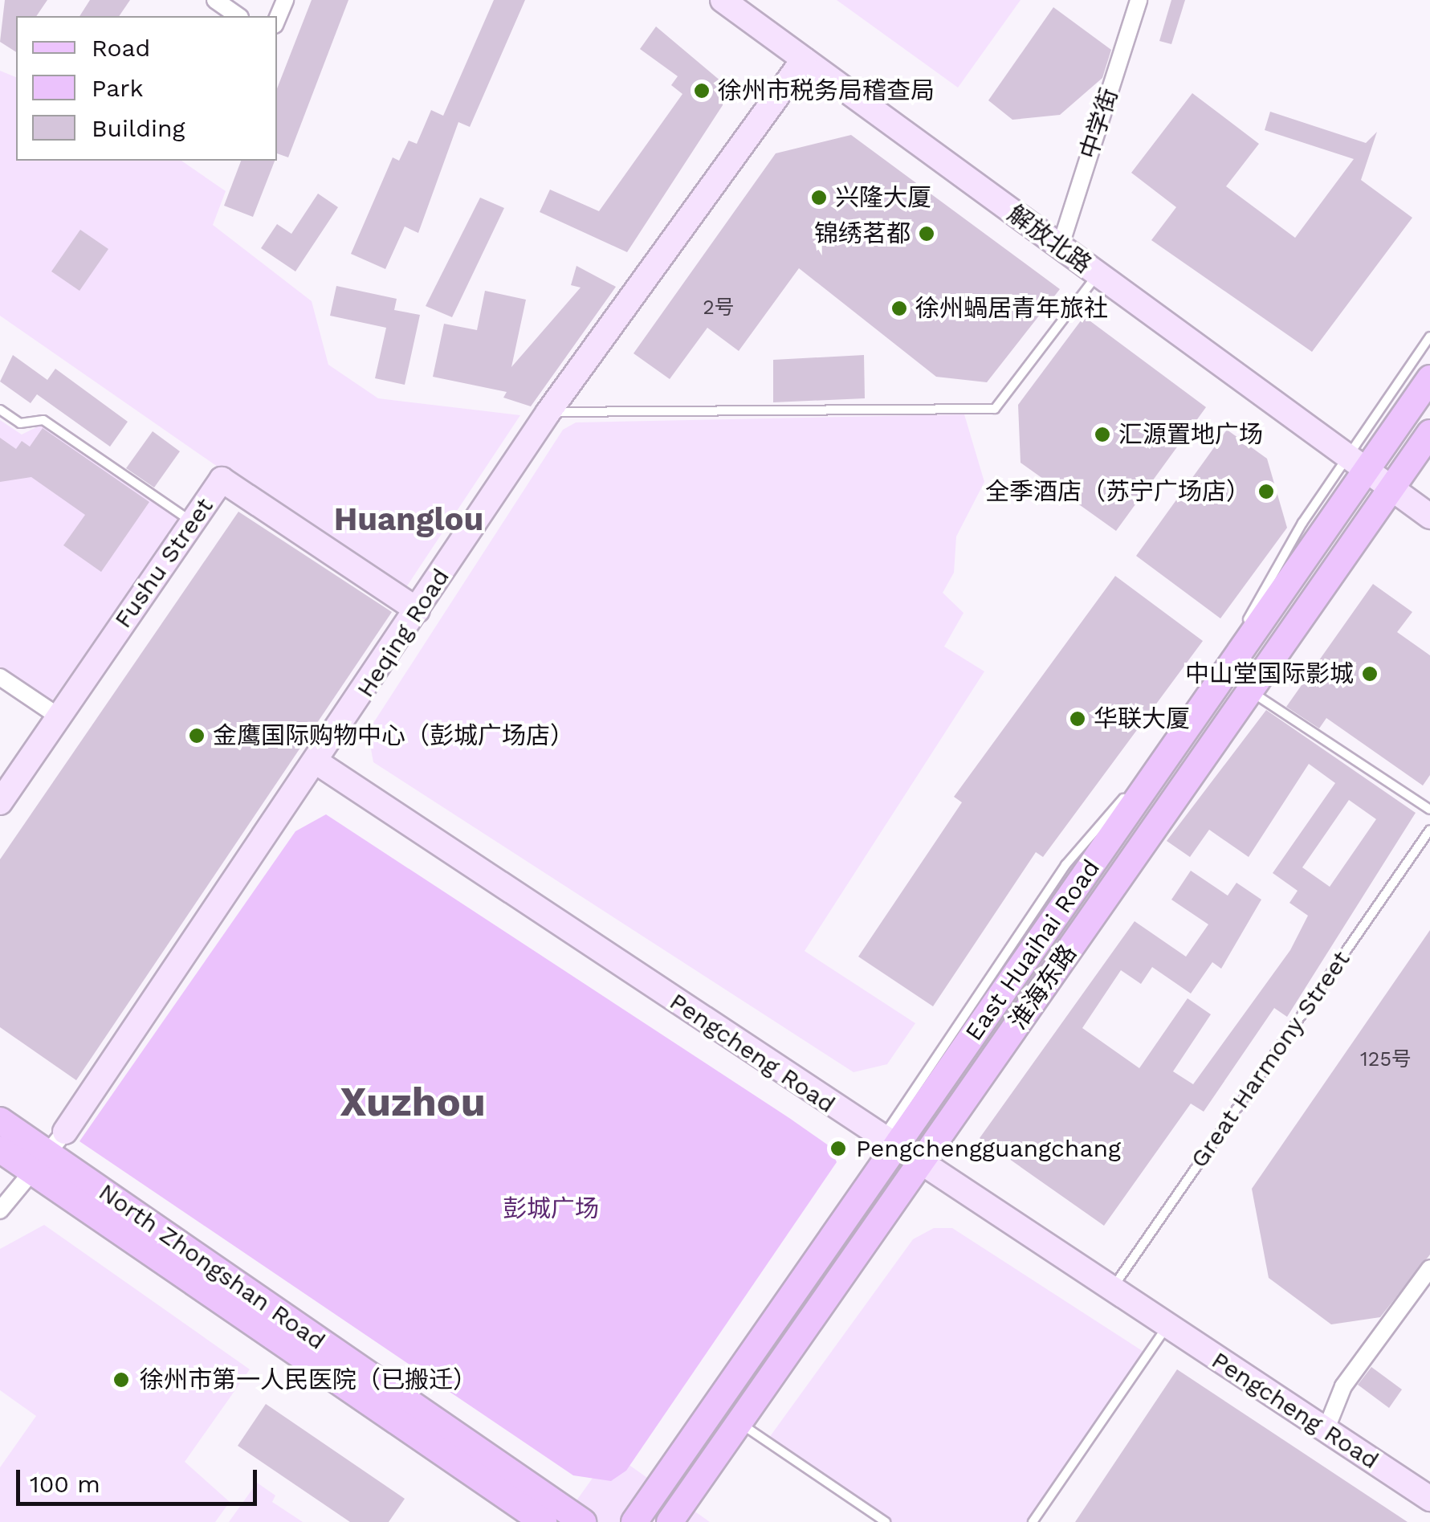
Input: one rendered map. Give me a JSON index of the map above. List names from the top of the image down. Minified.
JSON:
{"streets":{"main road":["East Huaihai Road","淮海东路","North Zhongshan Road"],"street":["中学街","解放北路","Fushu Street","Heqing Road","Pengcheng Road"],"lane":["Great Harmony Street"]},"crossings":[["中学街","解放北路"],["解放北路","Heqing Road"],["解放北路","East Huaihai Road"],["Fushu Street","Heqing Road"],["Heqing Road","Pengcheng Road"],["East Huaihai Road","淮海东路"],["East Huaihai Road","Pengcheng Road"],["淮海东路","Pengcheng Road"],["Pengcheng Road","Great Harmony Street"]],"districts":["Huanglou","Xuzhou"],"parks":["彭城广场"],"places":["徐州市税务局稽查局","兴隆大厦","锦绣茗都","徐州蝸居青年旅社","汇源置地广场","全季酒店（苏宁广场店）","中山堂国际影城","华联大厦","金鹰国际购物中心（彭城广场店）","Pengchengguangchang","徐州市第一人民医院（已搬迁）"],"house_numbers":["2号","125号"],"legend":["Road","Park","Building"],"scale_bar":"100 m"}
